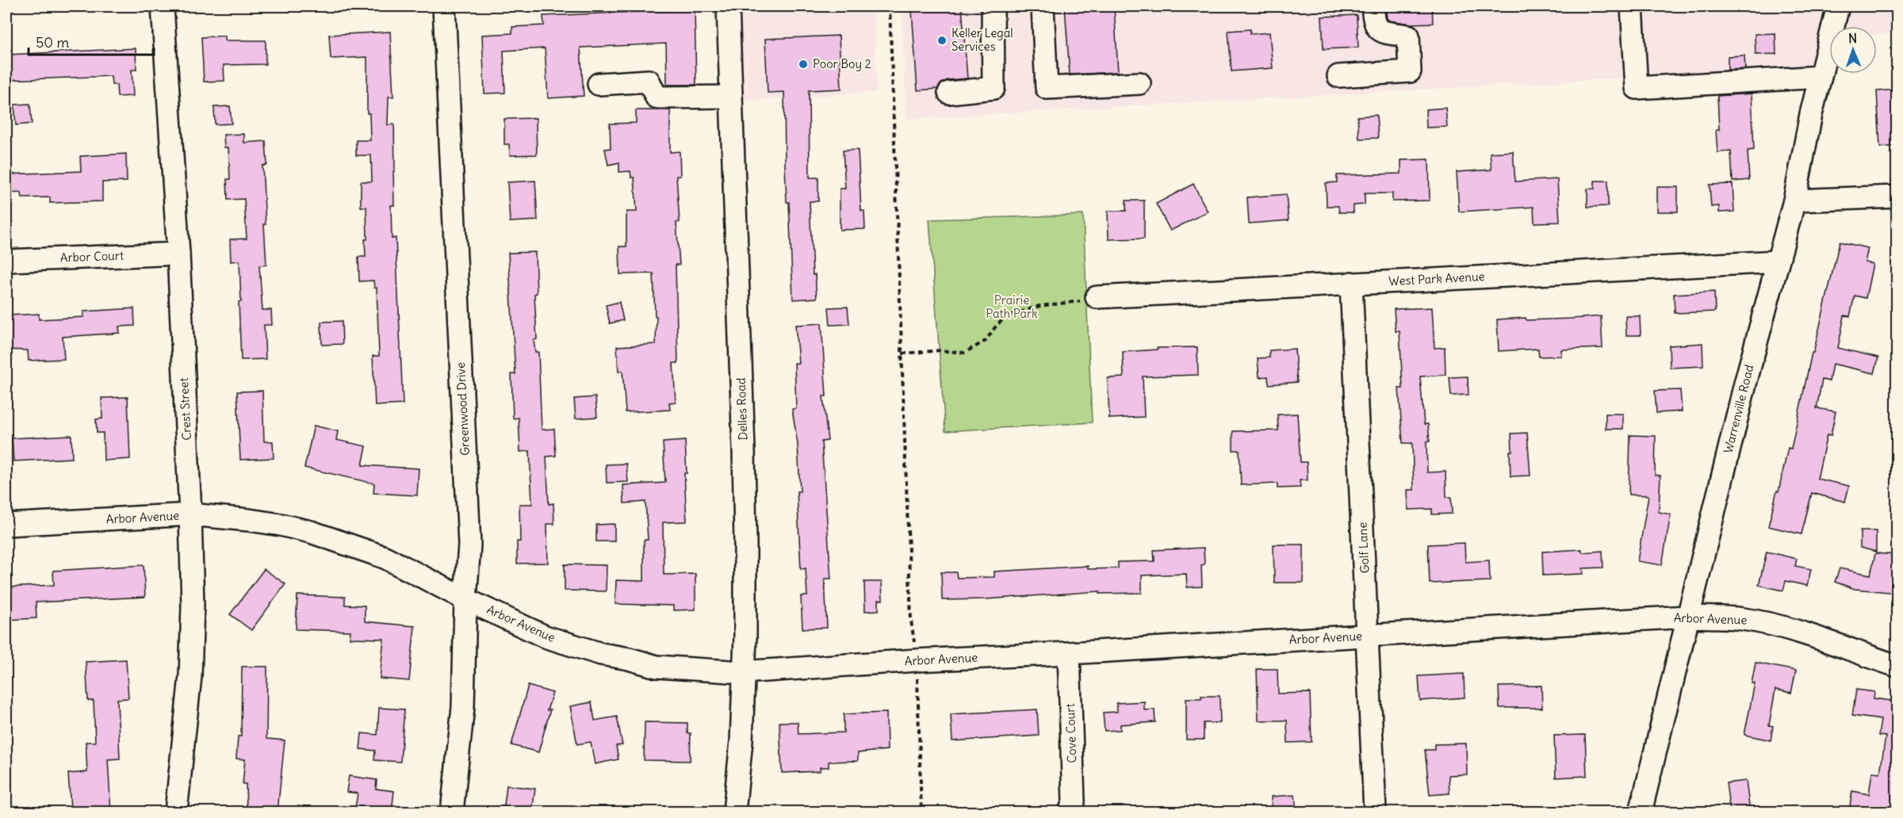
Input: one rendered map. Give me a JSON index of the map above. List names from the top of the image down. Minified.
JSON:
{"streets":{"street":["Arbor Court","West Park Avenue","Crest Street","Greenwood Drive","Delles Road","Warrenville Road","Arbor Avenue","Golf Lane","Cove Court"]},"crossings":[["Arbor Court","Crest Street"],["West Park Avenue","Warrenville Road"],["West Park Avenue","Golf Lane"],["Crest Street","Arbor Avenue"],["Greenwood Drive","Arbor Avenue"],["Delles Road","Arbor Avenue"],["Warrenville Road","Arbor Avenue"],["Arbor Avenue","Golf Lane"],["Arbor Avenue","Cove Court"]],"parks":["Prairie Path Park"],"places":["Keller Legal Services","Poor Boy 2"],"scale_bar":"50 m","north":"top"}
